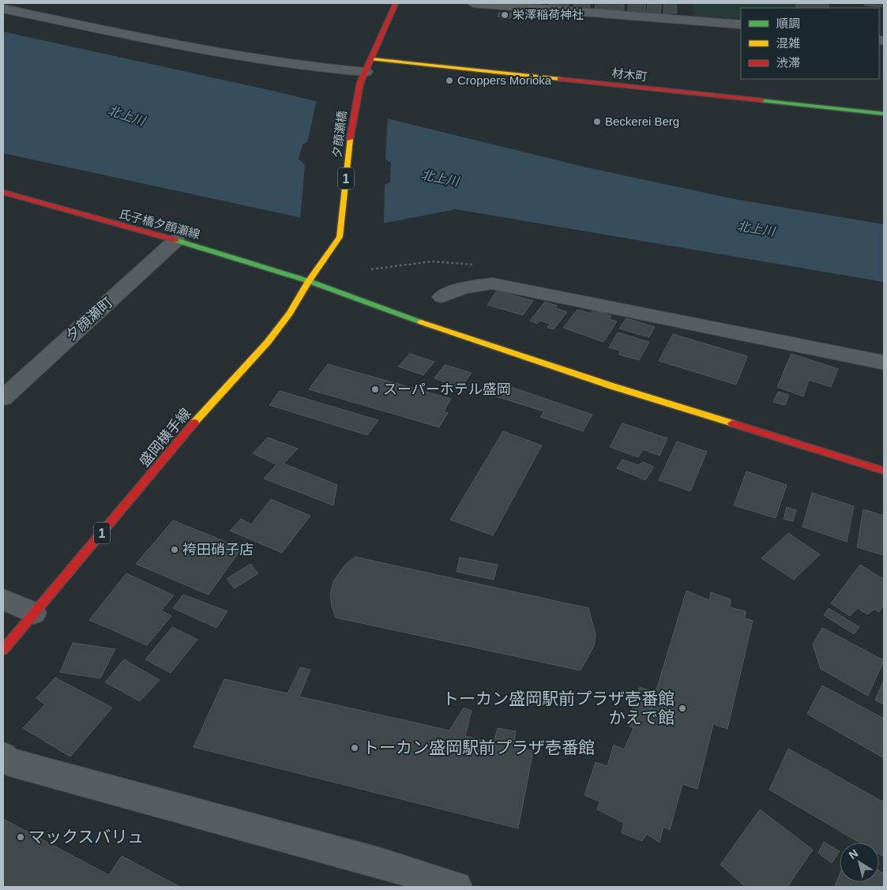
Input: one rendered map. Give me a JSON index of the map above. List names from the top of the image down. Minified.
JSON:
{"streets":{"main road":["材木町","夕顔瀬橋","1","氏子橋夕顔瀬線","盛岡横手線"],"street":["夕顔瀬町"]},"crossings":[["材木町","夕顔瀬橋"],["材木町","1"],["夕顔瀬橋","1"],["夕顔瀬橋","盛岡横手線"],["氏子橋夕顔瀬線","夕顔瀬町"],["氏子橋夕顔瀬線","盛岡横手線"]],"water":["北上川"],"places":["栄澤稲荷神社","Croppers Morioka","Beckerei Berg","スーパーホテル盛岡","袴田硝子店","トーカン盛岡駅前プラザ壱番館 かえで館","トーカン盛岡駅前プラザ壱番館","マックスバリュ"],"legend":["順調","混雑","渋滞"],"north":"top left"}
